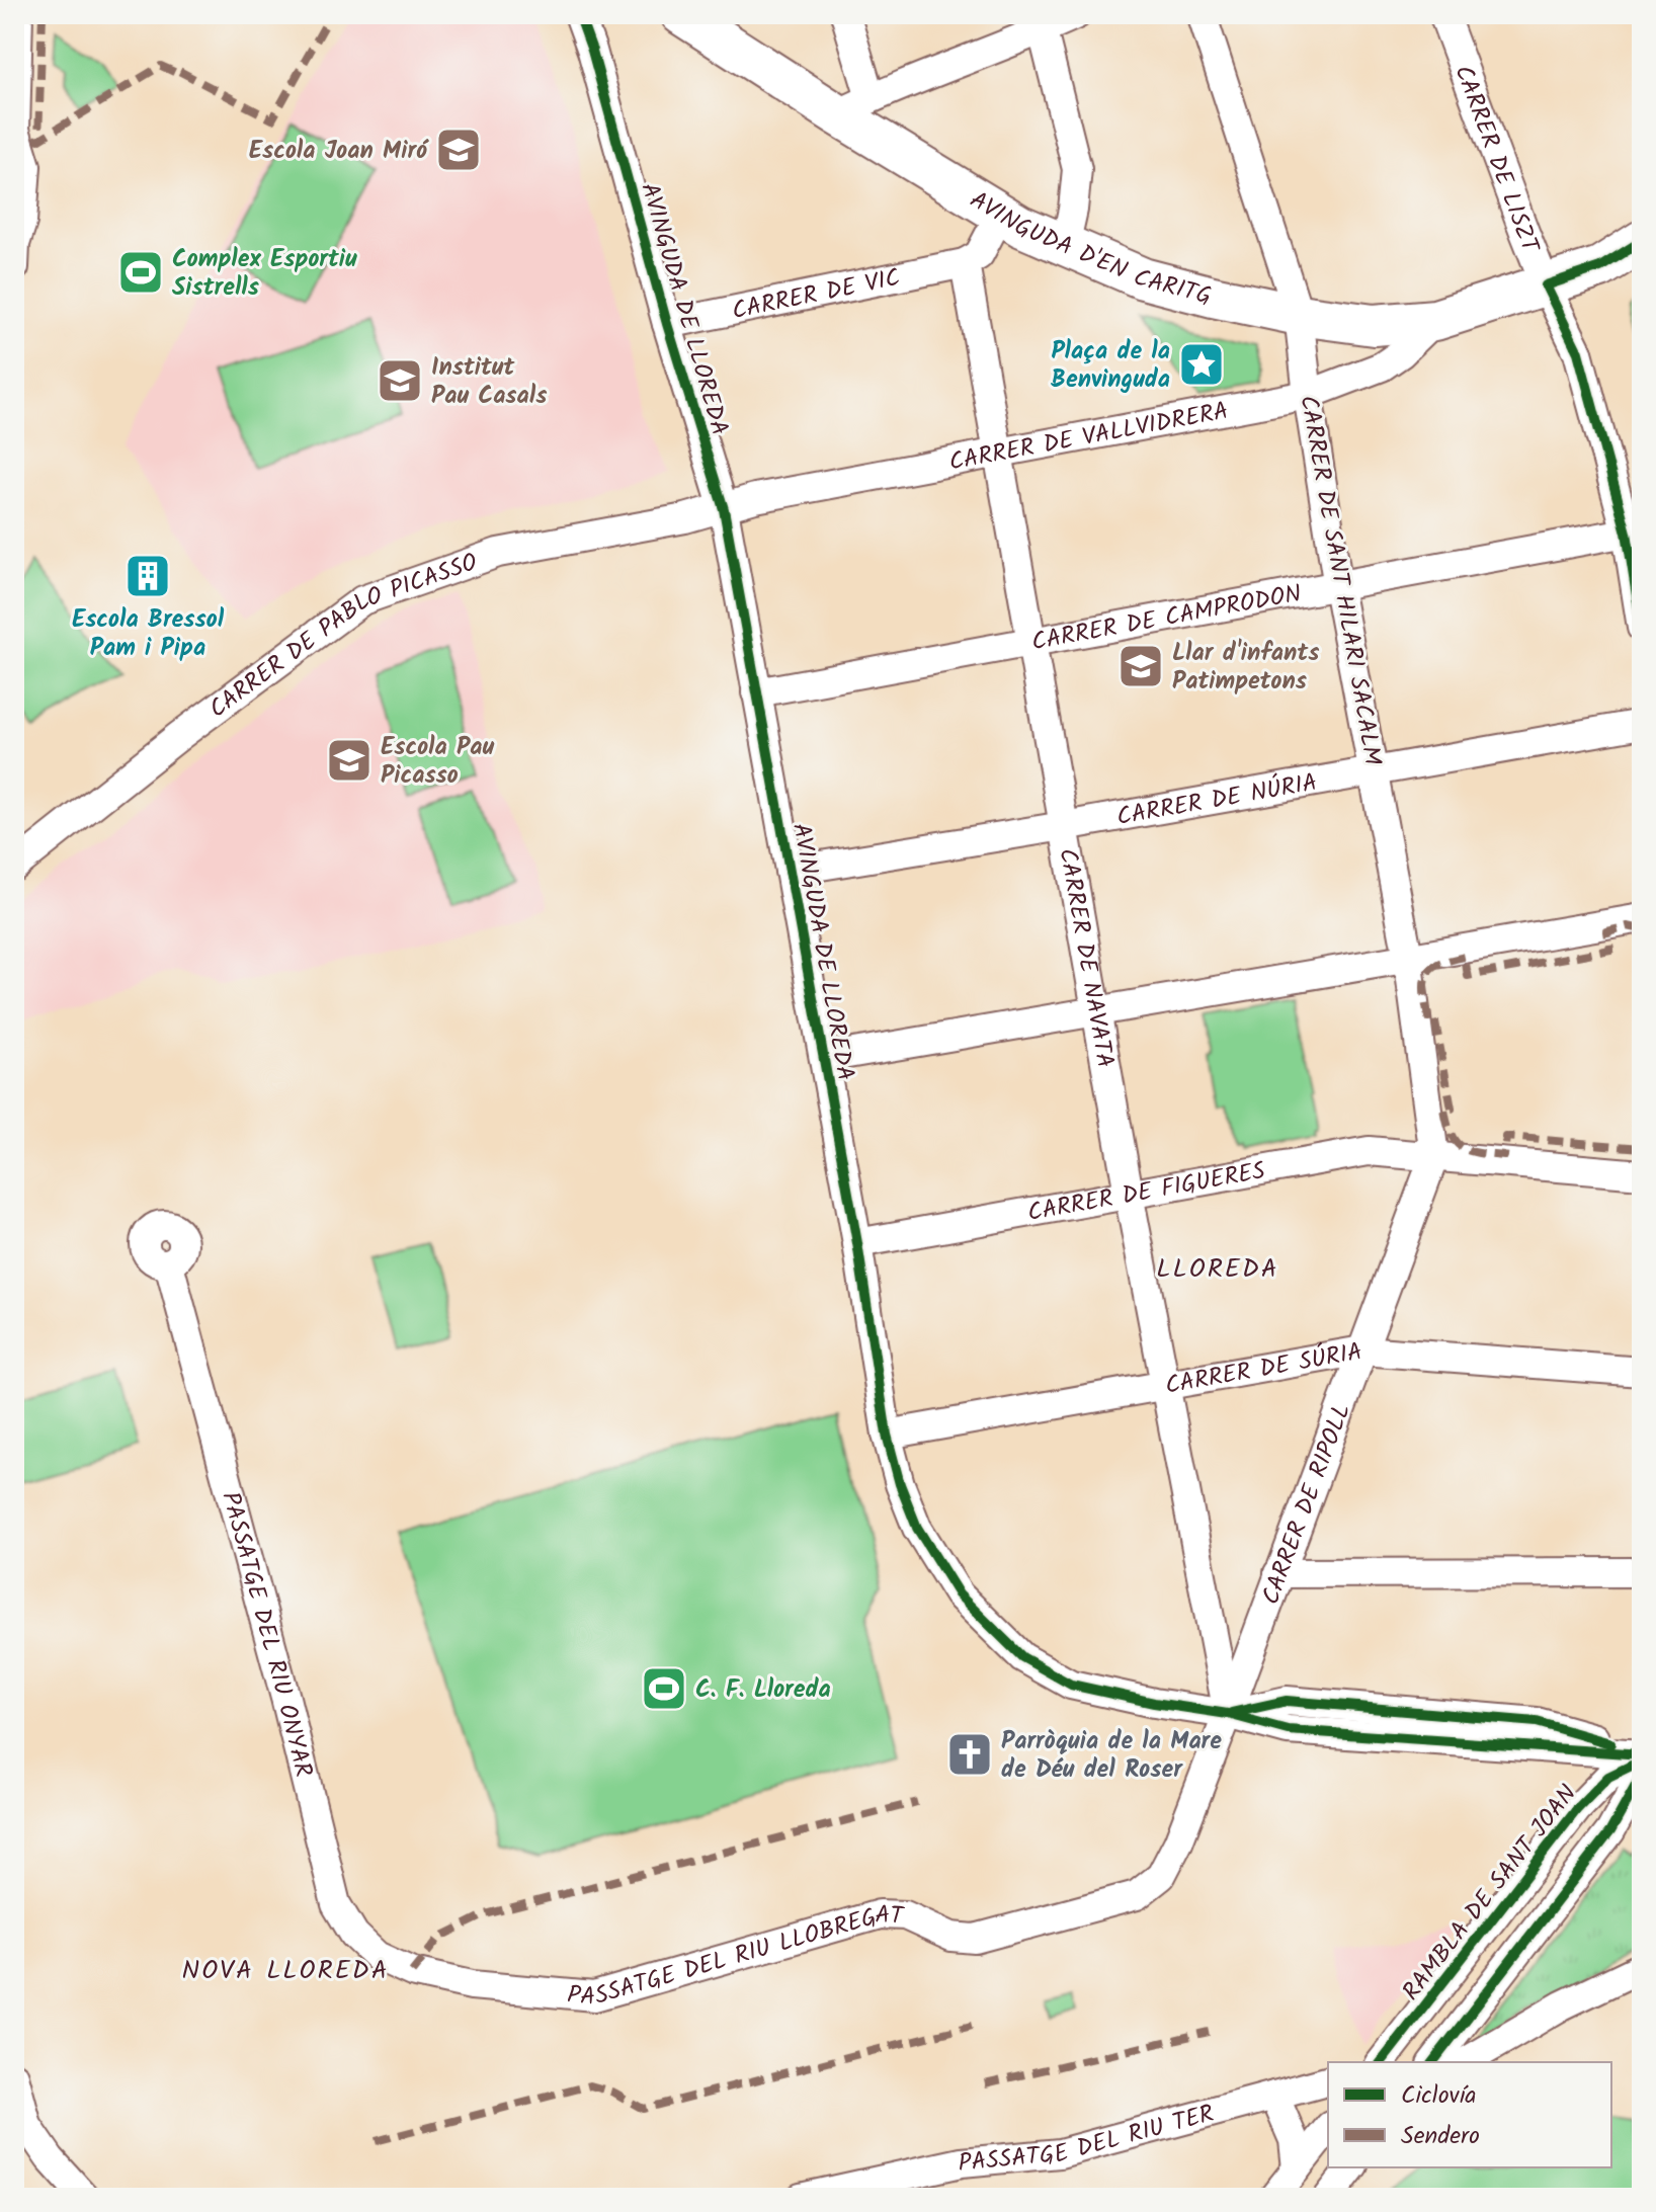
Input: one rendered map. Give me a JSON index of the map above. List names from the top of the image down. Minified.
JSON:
{"streets":{"street":["CARRER DE LISZT","AVINGUDA D'EN CARITG","CARRER DE VIC","AVINGUDA DE LLOREDA","CARRER DE VALLVIDRERA","CARRER DE SANT HILARI SACALM","CARRER DE CAMPRODON","CARRER DE PABLO PICASSO","CARRER DE NÚRIA","CARRER DE NAVATA","CARRER DE FIGUERES","CARRER DE SÚRIA","CARRER DE RIPOLL","PASSATGE DEL RIU ONYAR","RAMBLA DE SANT JOAN","PASSATGE DEL RIU LLOBREGAT","PASSATGE DEL RIU TER"]},"crossings":[["CARRER DE LISZT","AVINGUDA D'EN CARITG"],["CARRER DE LISZT","CARRER DE CAMPRODON"],["AVINGUDA D'EN CARITG","CARRER DE VALLVIDRERA"],["AVINGUDA D'EN CARITG","CARRER DE SANT HILARI SACALM"],["CARRER DE VIC","AVINGUDA DE LLOREDA"],["CARRER DE VIC","CARRER DE NAVATA"],["AVINGUDA DE LLOREDA","CARRER DE VALLVIDRERA"],["AVINGUDA DE LLOREDA","CARRER DE CAMPRODON"],["AVINGUDA DE LLOREDA","CARRER DE PABLO PICASSO"],["AVINGUDA DE LLOREDA","CARRER DE NÚRIA"],["AVINGUDA DE LLOREDA","CARRER DE NAVATA"],["AVINGUDA DE LLOREDA","CARRER DE FIGUERES"],["AVINGUDA DE LLOREDA","CARRER DE SÚRIA"],["AVINGUDA DE LLOREDA","CARRER DE RIPOLL"],["AVINGUDA DE LLOREDA","RAMBLA DE SANT JOAN"],["AVINGUDA DE LLOREDA","PASSATGE DEL RIU LLOBREGAT"],["CARRER DE VALLVIDRERA","CARRER DE SANT HILARI SACALM"],["CARRER DE VALLVIDRERA","CARRER DE PABLO PICASSO"],["CARRER DE VALLVIDRERA","CARRER DE NAVATA"],["CARRER DE SANT HILARI SACALM","CARRER DE CAMPRODON"],["CARRER DE SANT HILARI SACALM","CARRER DE NÚRIA"],["CARRER DE SANT HILARI SACALM","CARRER DE FIGUERES"],["CARRER DE SANT HILARI SACALM","CARRER DE RIPOLL"],["CARRER DE CAMPRODON","CARRER DE NAVATA"],["CARRER DE NÚRIA","CARRER DE NAVATA"],["CARRER DE NAVATA","CARRER DE FIGUERES"],["CARRER DE NAVATA","CARRER DE SÚRIA"],["CARRER DE NAVATA","CARRER DE RIPOLL"],["CARRER DE NAVATA","PASSATGE DEL RIU LLOBREGAT"],["CARRER DE FIGUERES","CARRER DE RIPOLL"],["CARRER DE SÚRIA","CARRER DE RIPOLL"],["CARRER DE RIPOLL","PASSATGE DEL RIU LLOBREGAT"],["PASSATGE DEL RIU ONYAR","PASSATGE DEL RIU LLOBREGAT"]],"districts":["LLOREDA","NOVA LLOREDA"],"places":{"school or university":["Escola Joan Miró","Institut Pau Casals","Llar d'infants Patimpetons","Escola Pau Picasso"],"sports":["Complex Esportiu Sistrells","C. F. Lloreda"],"place":["Plaça de la Benvinguda"],"building":["Escola Bressol Pam i Pipa"],"church":["Parròquia de la Mare de Déu del Roser"]},"legend":["Ciclovía","Sendero"]}
